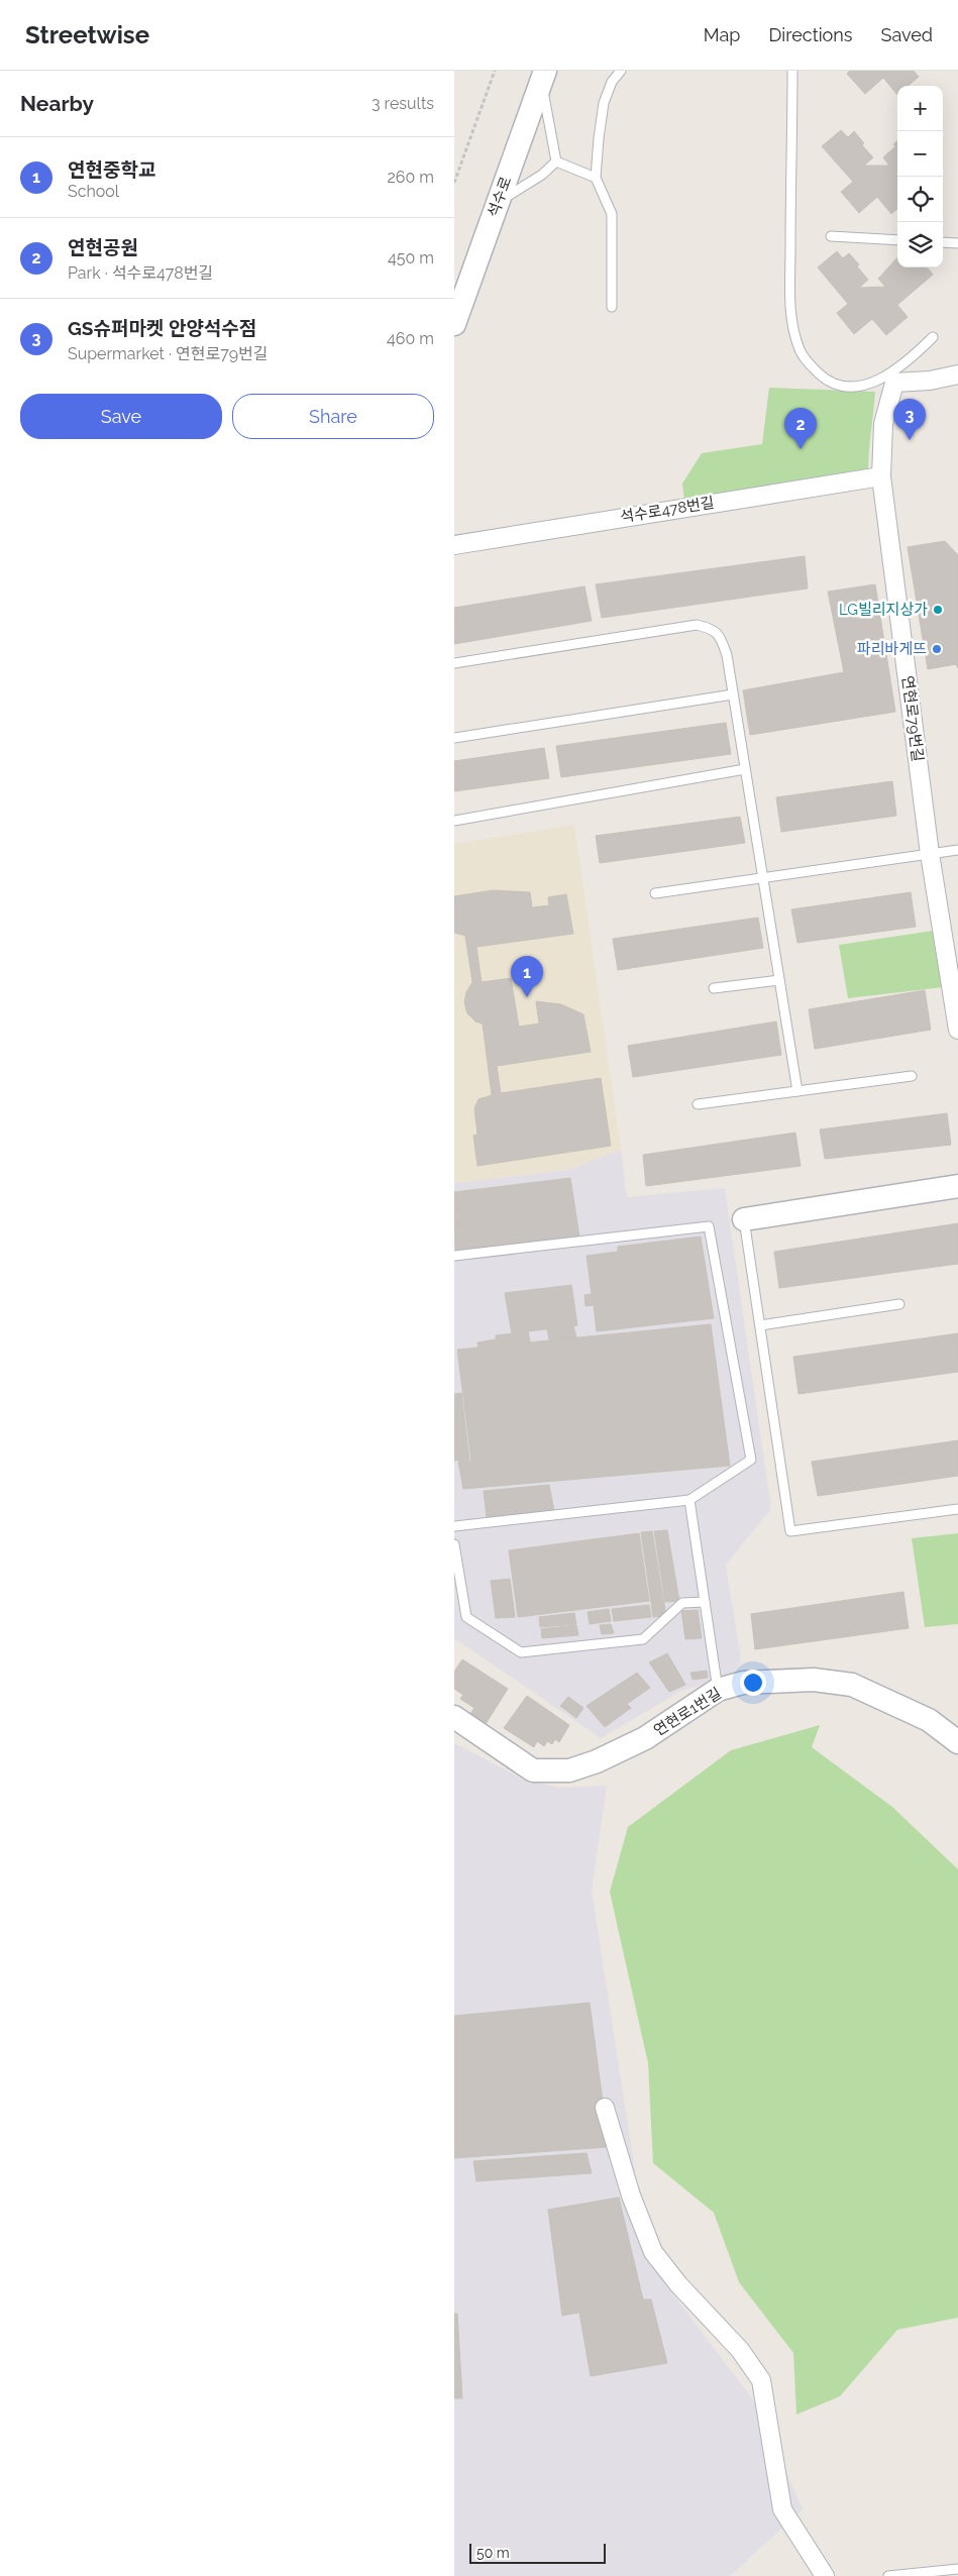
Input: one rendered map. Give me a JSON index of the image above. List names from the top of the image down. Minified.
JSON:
{"streets":{"street":["석수로","석수로478번길","연현로79번길","연현로1번길"]},"crossings":[["석수로478번길","연현로79번길"]],"places":["LG빌리지상가","파리바게뜨"],"scale_bar":"50 m","page":{"header":"Streetwise","nav":["Map","Directions","Saved"],"heading":["Nearby","3 results"],"map_buttons":["+","−"],"list":[{"mark":"1","name":"연현중학교","note":"School","value":"260 m"},{"mark":"2","name":"연현공원","note":"Park · 석수로478번길","value":"450 m"},{"mark":"3","name":"GS슈퍼마켓 안양석수점","note":"Supermarket · 연현로79번길","value":"460 m"}],"buttons":["Save","Share"],"pins":["3","2","1"],"scale":"50 m"}}
